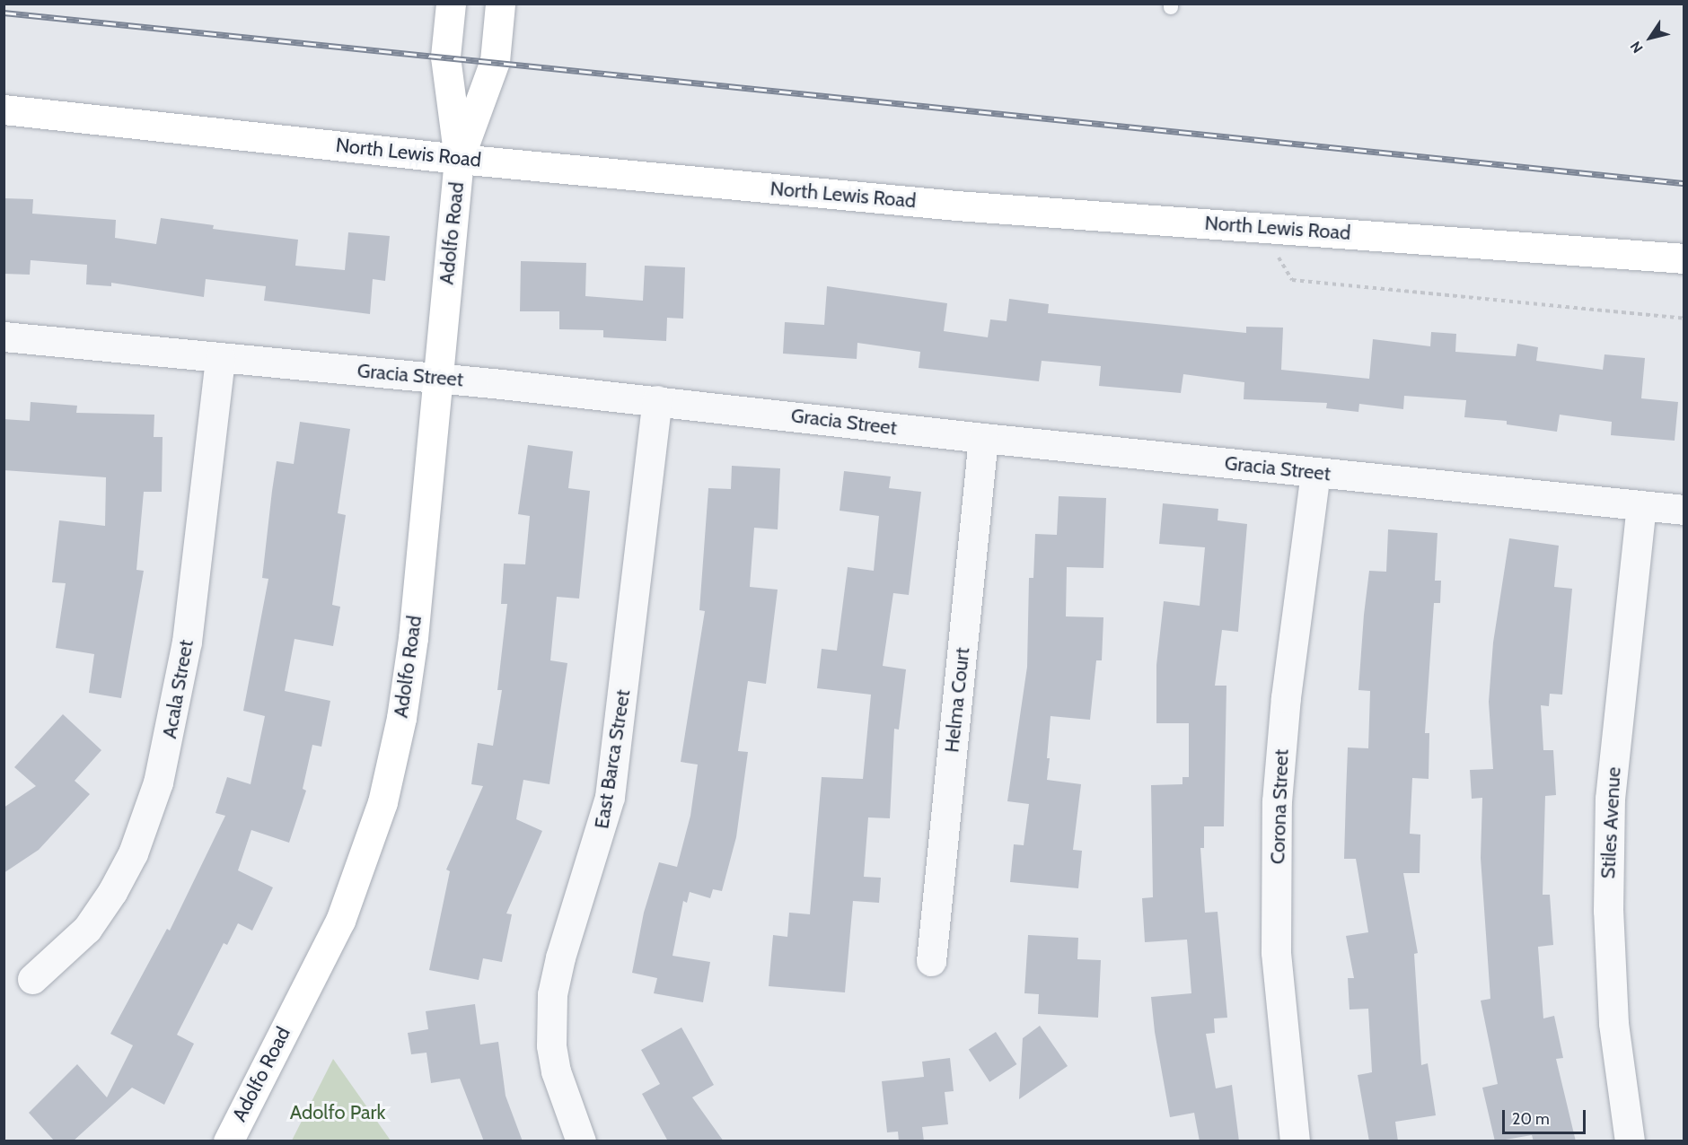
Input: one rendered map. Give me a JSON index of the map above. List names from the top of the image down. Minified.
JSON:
{"streets":{"main road":["North Lewis Road","Adolfo Road"],"street":["Gracia Street","Acala Street","Helma Court","East Barca Street","Corona Street","Stiles Avenue"]},"crossings":[["North Lewis Road","Adolfo Road"],["Adolfo Road","Gracia Street"],["Gracia Street","Acala Street"],["Gracia Street","Helma Court"],["Gracia Street","East Barca Street"],["Gracia Street","Corona Street"],["Gracia Street","Stiles Avenue"]],"parks":["Adolfo Park"],"scale_bar":"20 m","north":"bottom left"}
